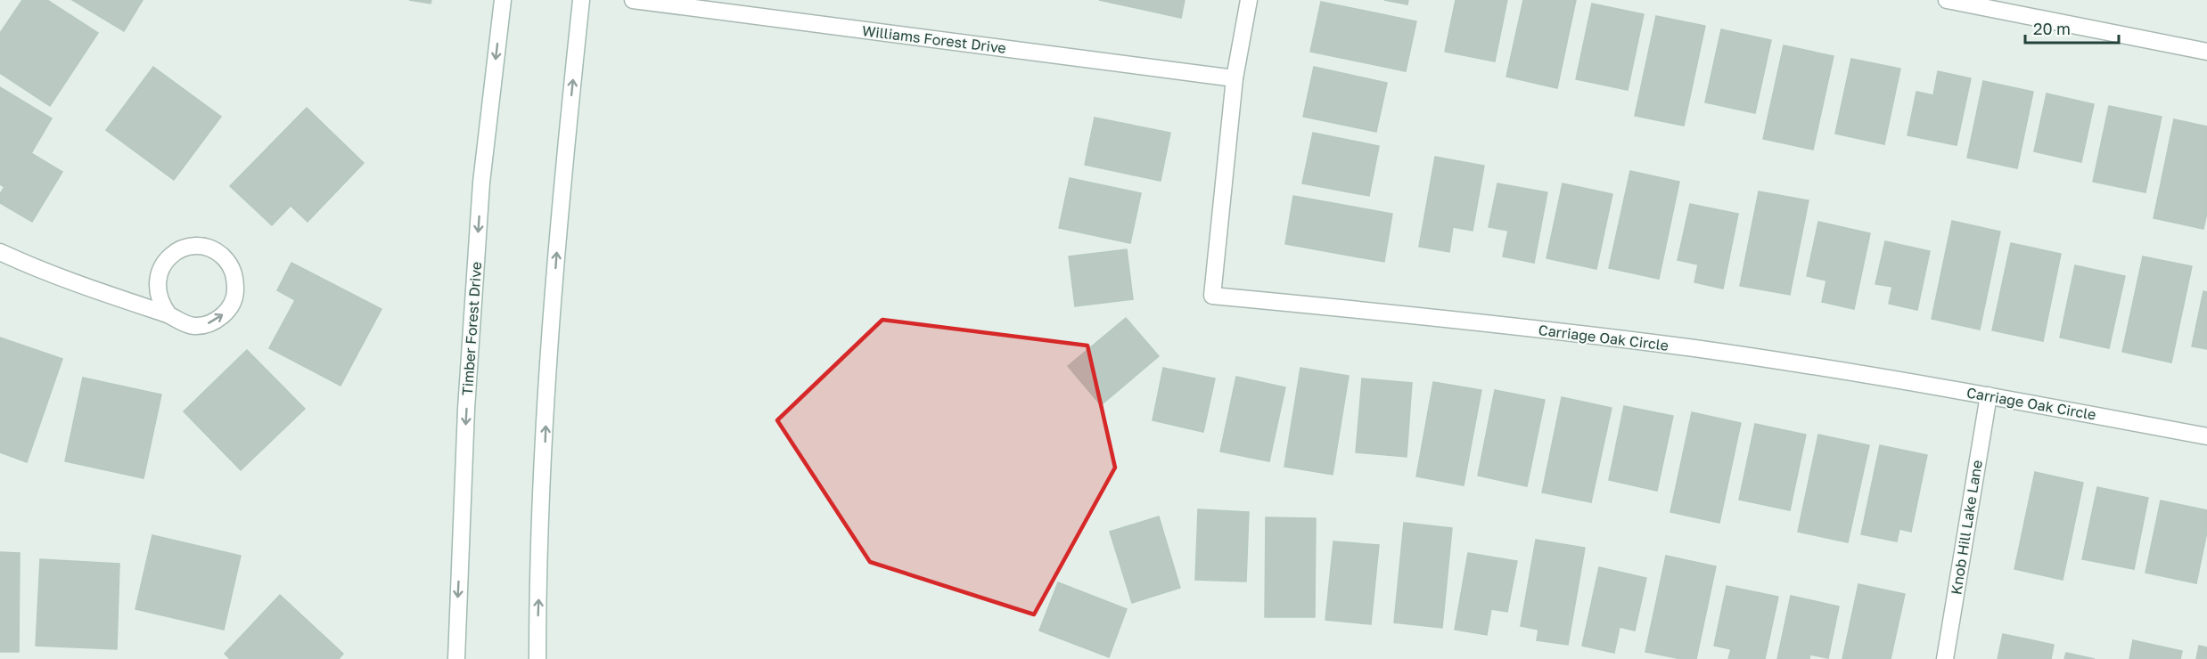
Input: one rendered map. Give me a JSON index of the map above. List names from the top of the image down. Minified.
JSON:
{"streets":{"street":["Williams Forest Drive","Timber Forest Drive","Carriage Oak Circle","Knob Hill Lake Lane"]},"crossings":[["Williams Forest Drive","Carriage Oak Circle"],["Carriage Oak Circle","Knob Hill Lake Lane"]],"scale_bar":"20 m"}
